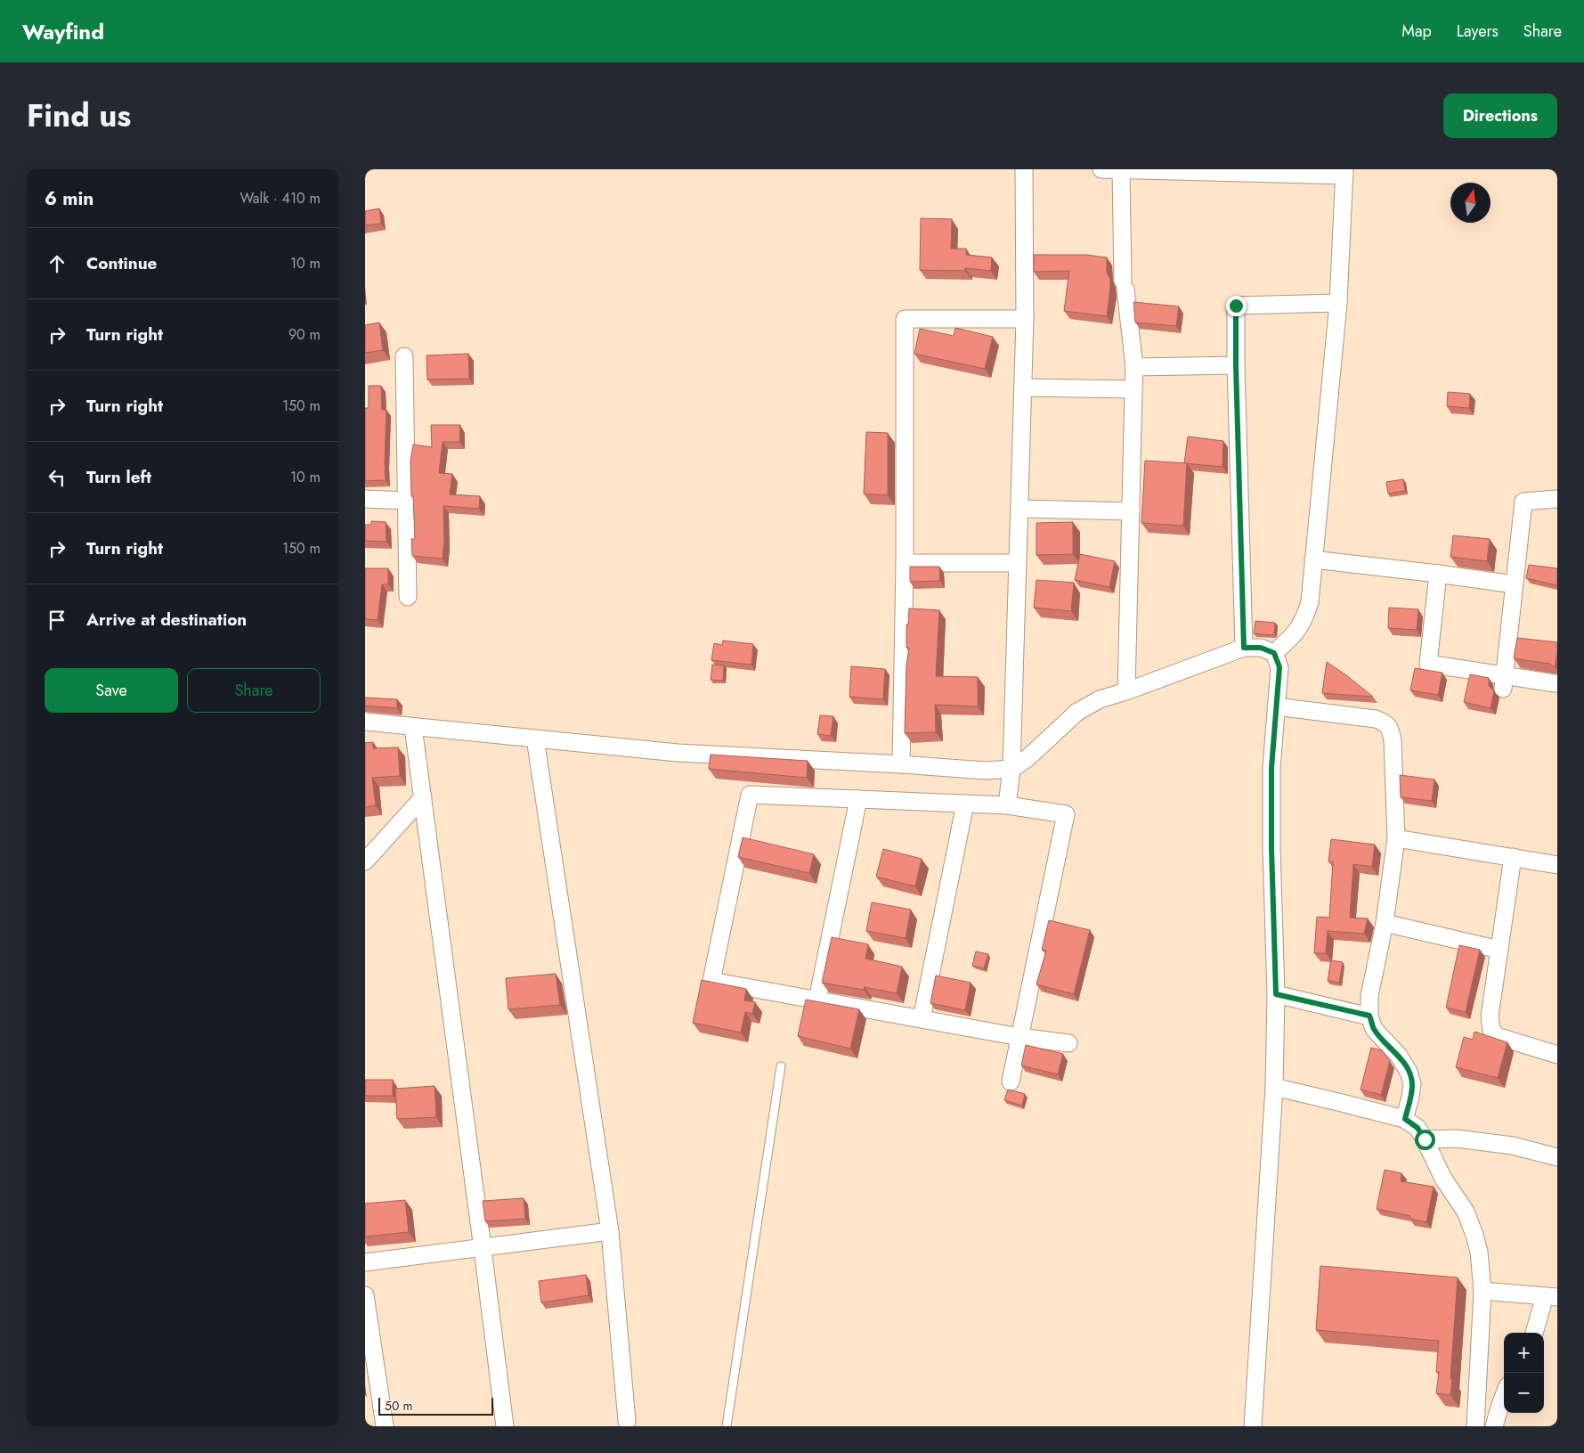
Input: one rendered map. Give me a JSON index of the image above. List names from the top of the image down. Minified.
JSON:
{"scale_bar":"50 m","north":"top","page":{"header":"Wayfind","nav":["Map","Layers","Share"],"title":"Find us","buttons":["Directions",["Save","Share"]],"heading":["6 min","Walk · 410 m"],"list":[["Continue","10 m"],["Turn right","90 m"],["Turn right","150 m"],["Turn left","10 m"],["Turn right","150 m"],"Arrive at destination"],"map_buttons":["+","−"],"scale":"50 m"}}
